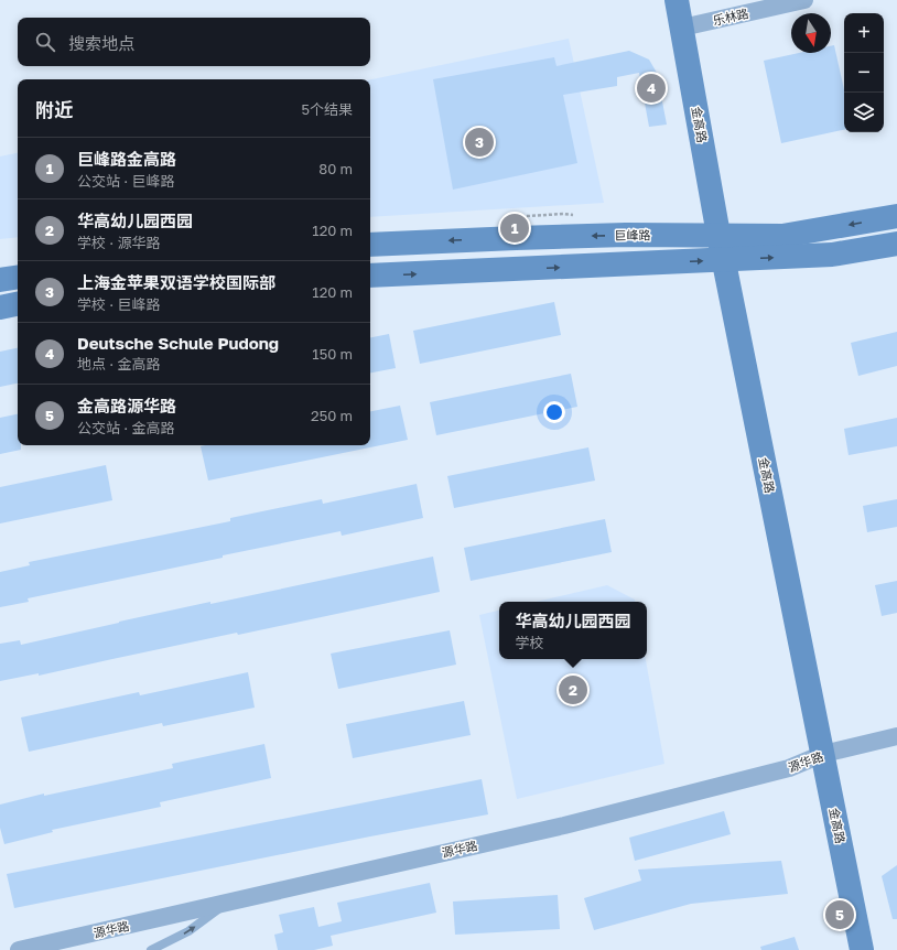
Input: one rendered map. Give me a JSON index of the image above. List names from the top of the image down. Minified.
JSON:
{"streets":{"main road":["金高路","巨峰路"],"street":["乐林路","源华路"]},"crossings":[["乐林路","金高路"],["金高路","巨峰路"],["金高路","源华路"]],"north":"bottom","page":{"map_buttons":["+","−"],"search":"搜索地点","pins":["4","3","1","2","5"],"heading":["附近","5个结果"],"list":[{"mark":"1","name":"巨峰路金高路","note":"公交站 · 巨峰路","value":"80 m"},{"mark":"2","name":"华高幼儿园西园","note":"学校 · 源华路","value":"120 m"},{"mark":"3","name":"上海金苹果双语学校国际部","note":"学校 · 巨峰路","value":"120 m"},{"mark":"4","name":"Deutsche Schule Pudong","note":"地点 · 金高路","value":"150 m"},{"mark":"5","name":"金高路源华路","note":"公交站 · 金高路","value":"250 m"}],"popup":["华高幼儿园西园","学校"]}}
